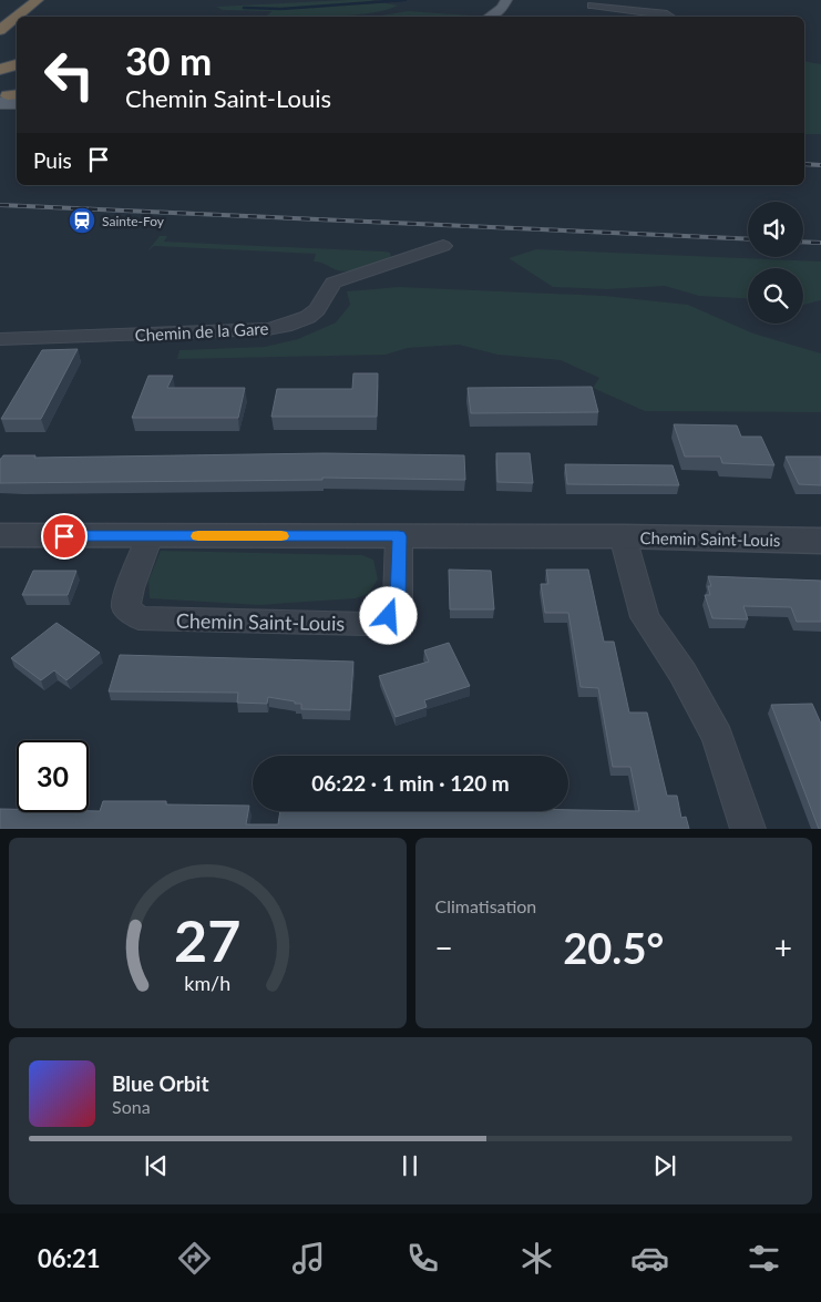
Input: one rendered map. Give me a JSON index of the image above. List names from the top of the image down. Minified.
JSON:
{"streets":{"street":["Chemin de la Gare","Chemin Saint-Louis"]},"places":{"station":["Sainte-Foy"]},"page":{"turn":["30 m","Chemin Saint-Louis"],"then":"Puis","limit":"30","trip":"06:22 · 1 min · 120 m","tile":"Climatisation","heat":["−","20.5°","+"],"song":["Blue Orbit","Sona"],"tabs":"06:21","gauge":["27","km/h"]}}
